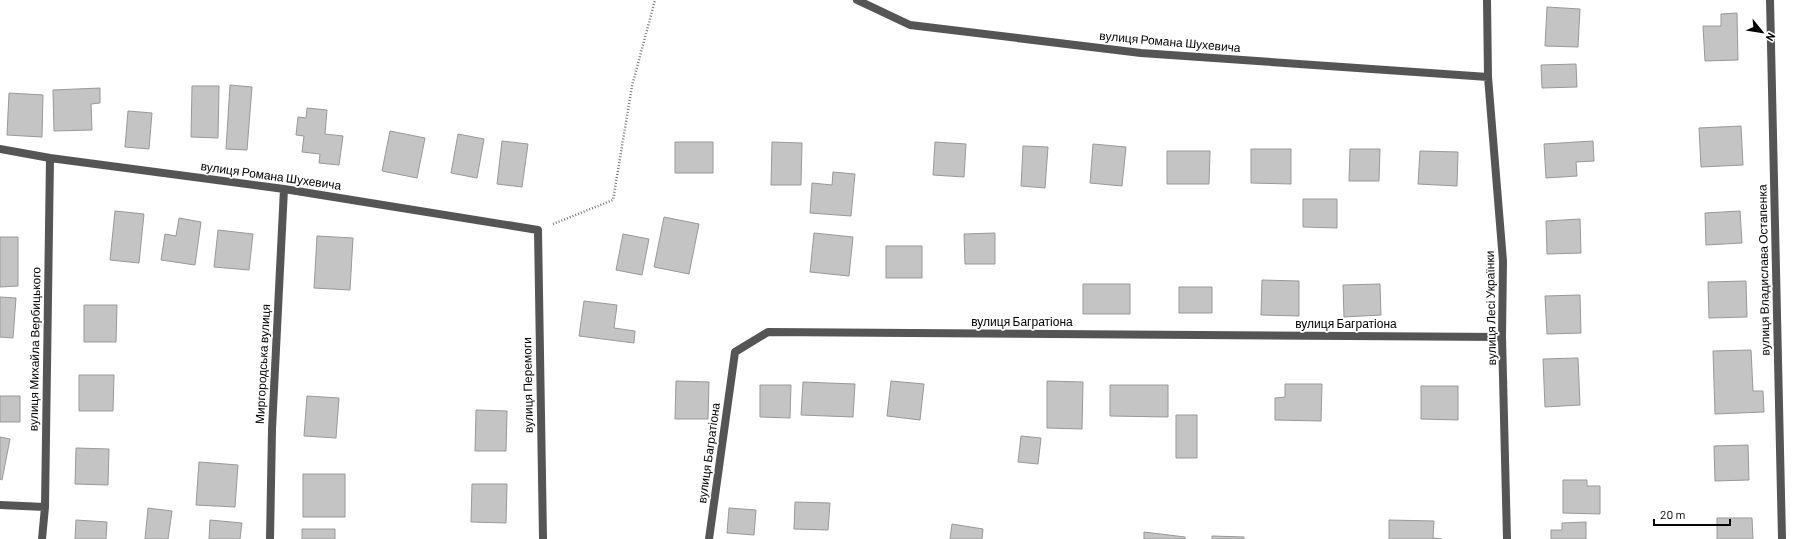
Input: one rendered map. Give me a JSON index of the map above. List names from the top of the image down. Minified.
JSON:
{"streets":{"street":["вулиця Романа Шухевича","вулиця Владислава Остапенка","вулиця Лесі Українки","вулиця Багратіона","вулиця Михайла Вербицького","Миргородська вулиця","вулиця Перемоги"]},"crossings":[["вулиця Романа Шухевича","вулиця Лесі Українки"],["вулиця Романа Шухевича","вулиця Михайла Вербицького"],["вулиця Романа Шухевича","Миргородська вулиця"],["вулиця Романа Шухевича","вулиця Перемоги"],["вулиця Лесі Українки","вулиця Багратіона"]],"scale_bar":"20 m","north":"bottom right"}
